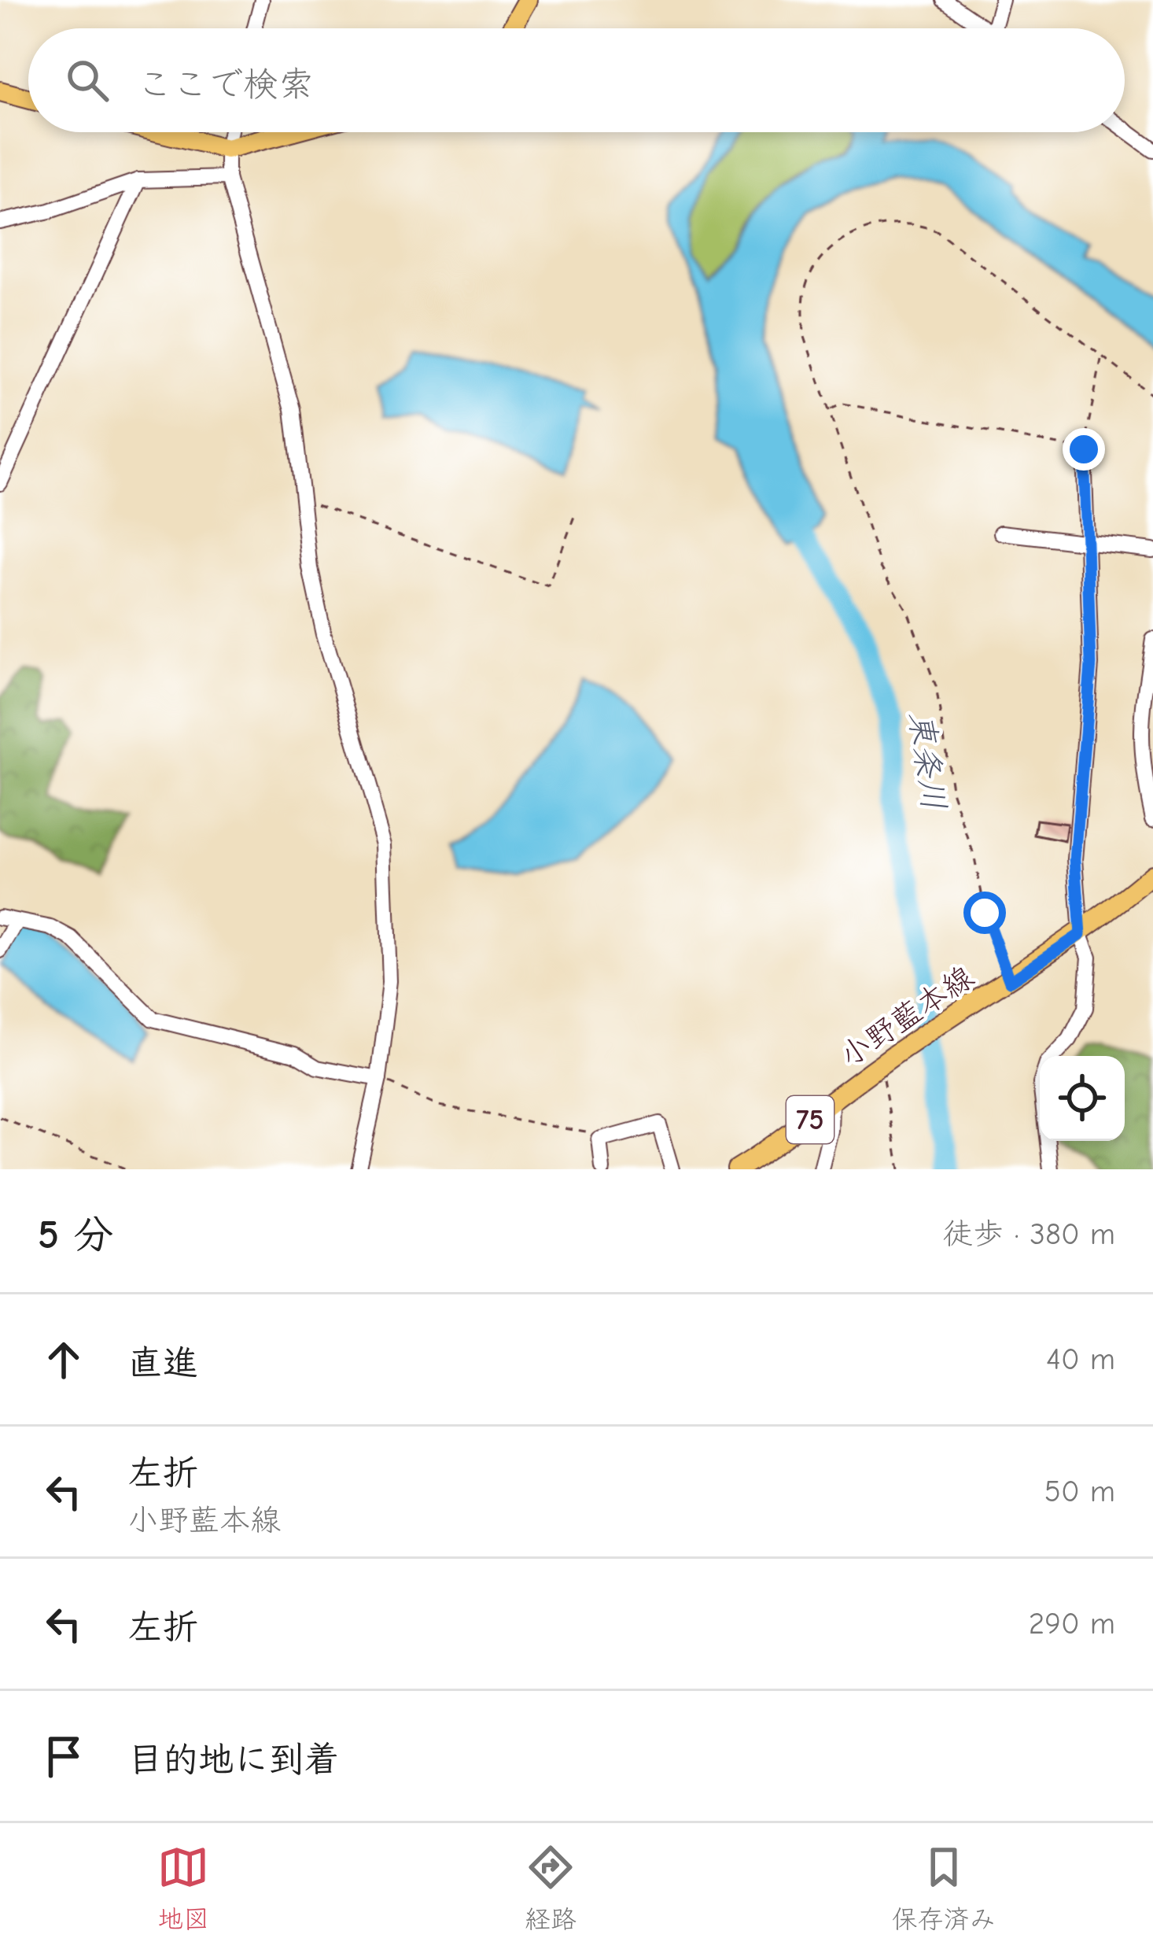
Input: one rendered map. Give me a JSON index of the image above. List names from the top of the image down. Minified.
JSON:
{"streets":{"main road":["小野藍本線","75"]},"water":["東条川"],"page":{"search":"ここで検索","heading":["5 分","徒歩 · 380 m"],"list":[["直進","40 m"],["左折","小野藍本線","50 m"],["左折","290 m"],"目的地に到着"],"nav":["地図","経路","保存済み"]}}
